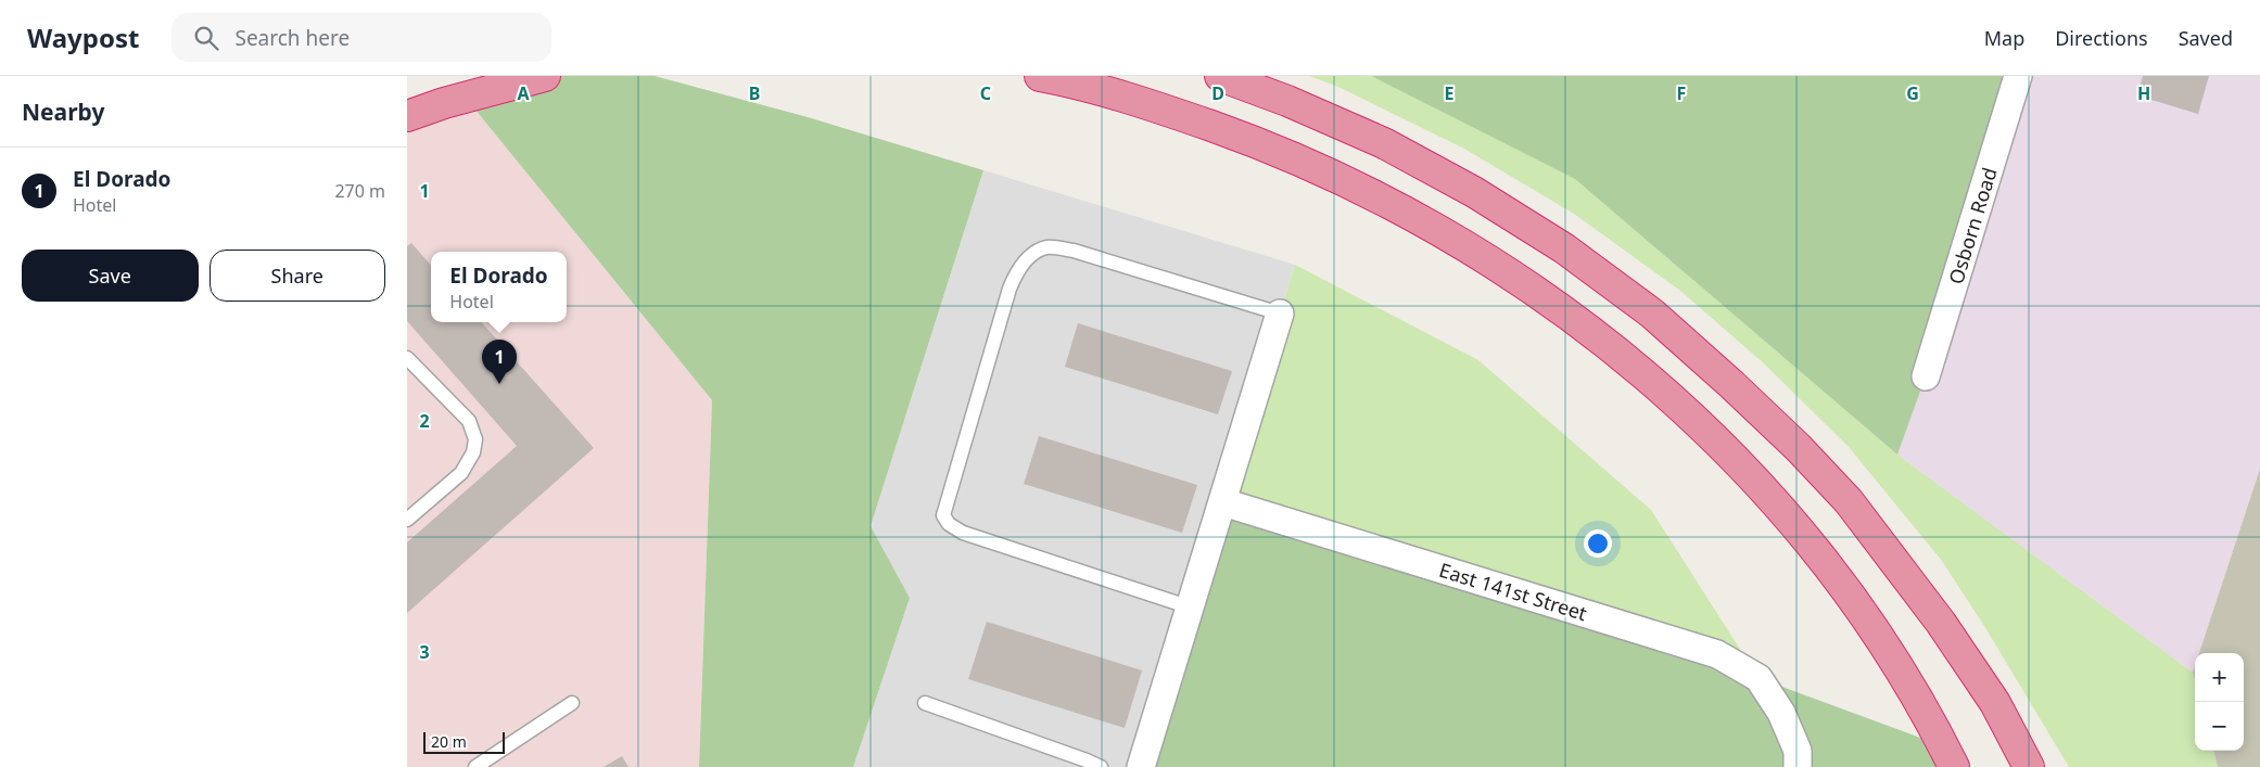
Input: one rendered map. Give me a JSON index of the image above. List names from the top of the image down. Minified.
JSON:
{"streets":{"street":["Osborn Road","East 141st Street"]},"scale_bar":"20 m","page":{"header":"Waypost","search":"Search here","nav":["Map","Directions","Saved"],"heading":"Nearby","list":[{"mark":"1","name":"El Dorado","note":"Hotel","value":"270 m"}],"buttons":["Save","Share"],"popup":["El Dorado","Hotel"],"pins":"1","map_buttons":["+","−"],"scale":"20 m"},"grid":{"columns":["A","B","C","D","E","F","G","H"],"rows":["1","2","3"]}}
